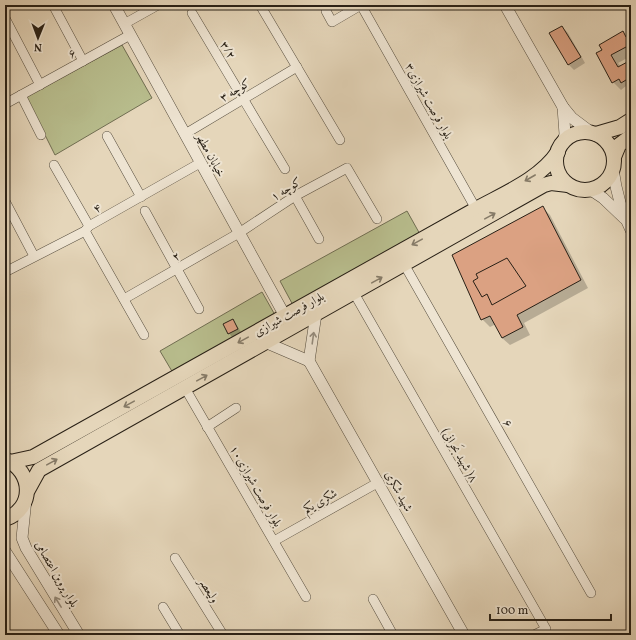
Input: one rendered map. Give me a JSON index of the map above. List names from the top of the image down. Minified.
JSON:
{"streets":{"main road":["بلوار فرصت شیرازی"],"street":["۳/۲","۶","کوچه ۳","۳بلوار فرصت شیرازی","خیابان مطهر","کوچه ۱","۴","۲","(شهید بَحرانی )۸","بلوار فرصت شیرازی۱۰","شهید شکری","شکری یکم","بلوار پروین اعتصامی","ولیعصر"]},"crossings":[["۳/۲","کوچه ۳"],["۶","خیابان مطهر"],["۶","بلوار فرصت شیرازی"],["کوچه ۳","خیابان مطهر"],["۳بلوار فرصت شیرازی","بلوار فرصت شیرازی"],["خیابان مطهر","کوچه ۱"],["خیابان مطهر","۴"],["خیابان مطهر","۲"],["خیابان مطهر","بلوار فرصت شیرازی"],["کوچه ۱","۲"],["بلوار فرصت شیرازی","(شهید بَحرانی )۸"],["بلوار فرصت شیرازی","بلوار فرصت شیرازی۱۰"],["بلوار فرصت شیرازی","بلوار پروین اعتصامی"],["بلوار فرصت شیرازی۱۰","شکری یکم"],["شهید شکری","شکری یکم"]],"scale_bar":"100 m","north":"bottom"}
